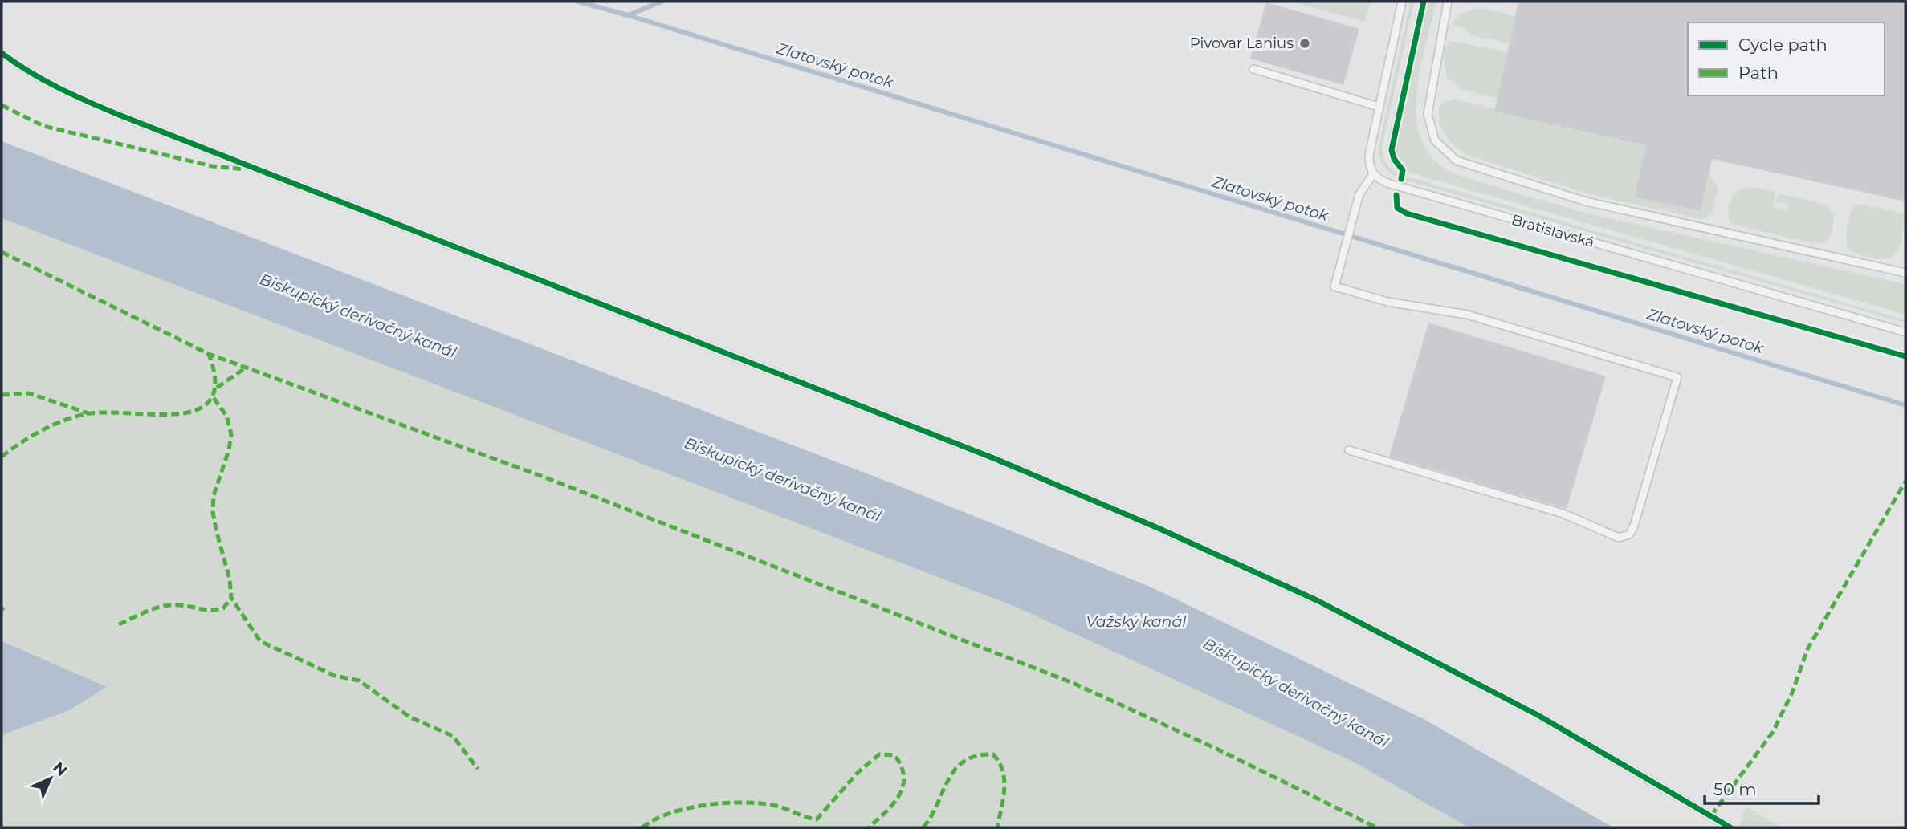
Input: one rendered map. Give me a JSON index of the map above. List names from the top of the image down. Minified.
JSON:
{"streets":{"lane":["Bratislavská"]},"water":["Zlatovský potok","Biskupický derivačný kanál","Važský kanál"],"places":["Pivovar Lanius"],"legend":["Cycle path","Path"],"scale_bar":"50 m","north":"top right"}
